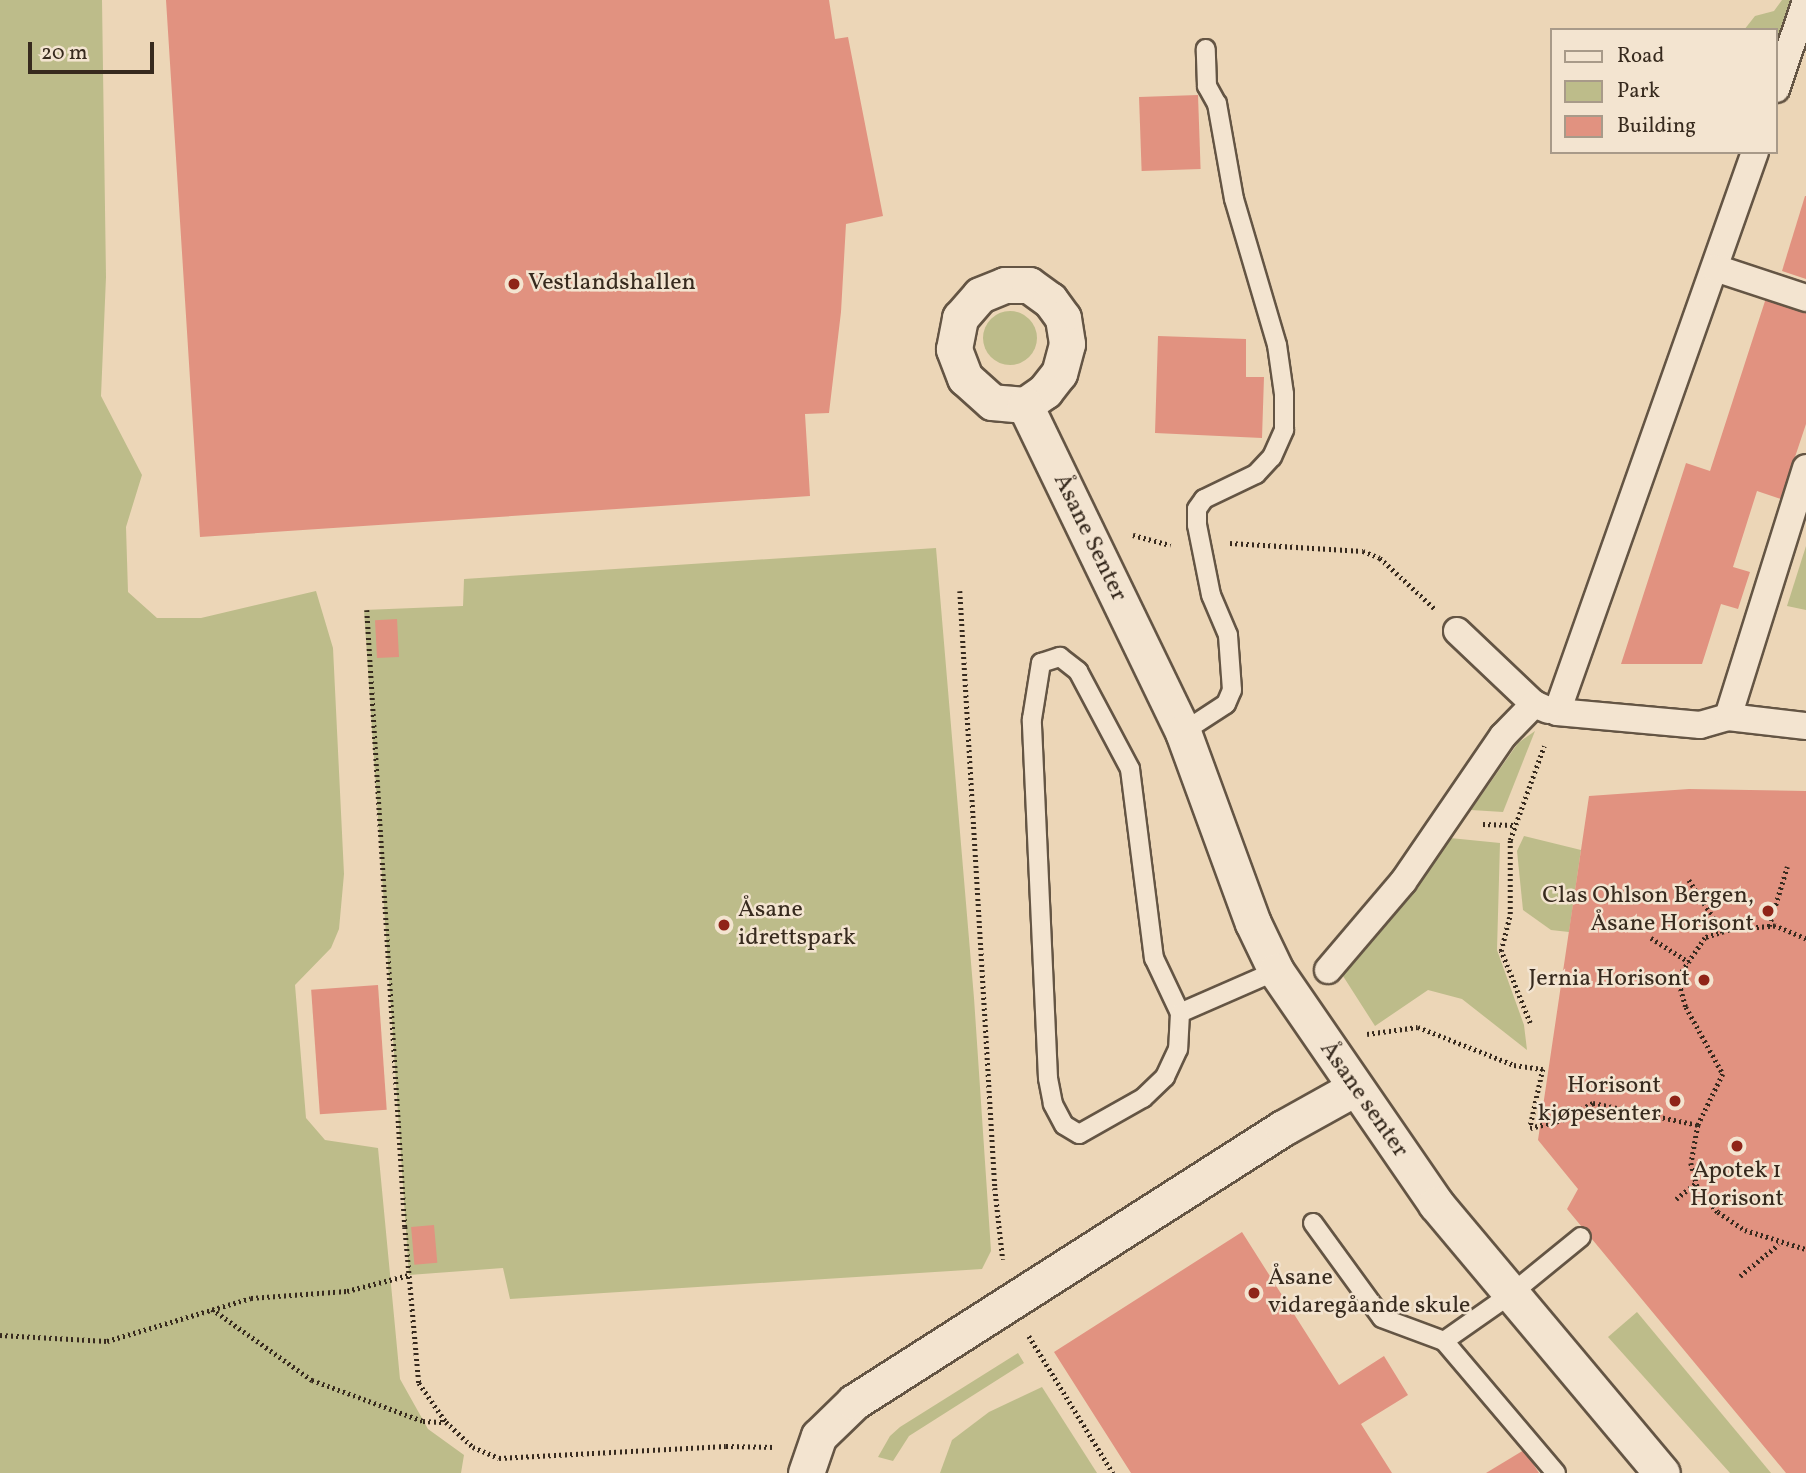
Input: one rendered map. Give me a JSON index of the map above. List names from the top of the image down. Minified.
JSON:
{"streets":{"street":["Åsane Senter","Åsane senter"]},"crossings":[["Åsane Senter","Åsane senter"]],"places":["Vestlandshallen","Clas Ohlson Bergen, Åsane Horisont","Åsane idrettspark","Jernia Horisont","Horisont kjøpesenter","Apotek 1 Horisont","Åsane vidaregåande skule"],"legend":["Road","Park","Building"],"scale_bar":"20 m"}
